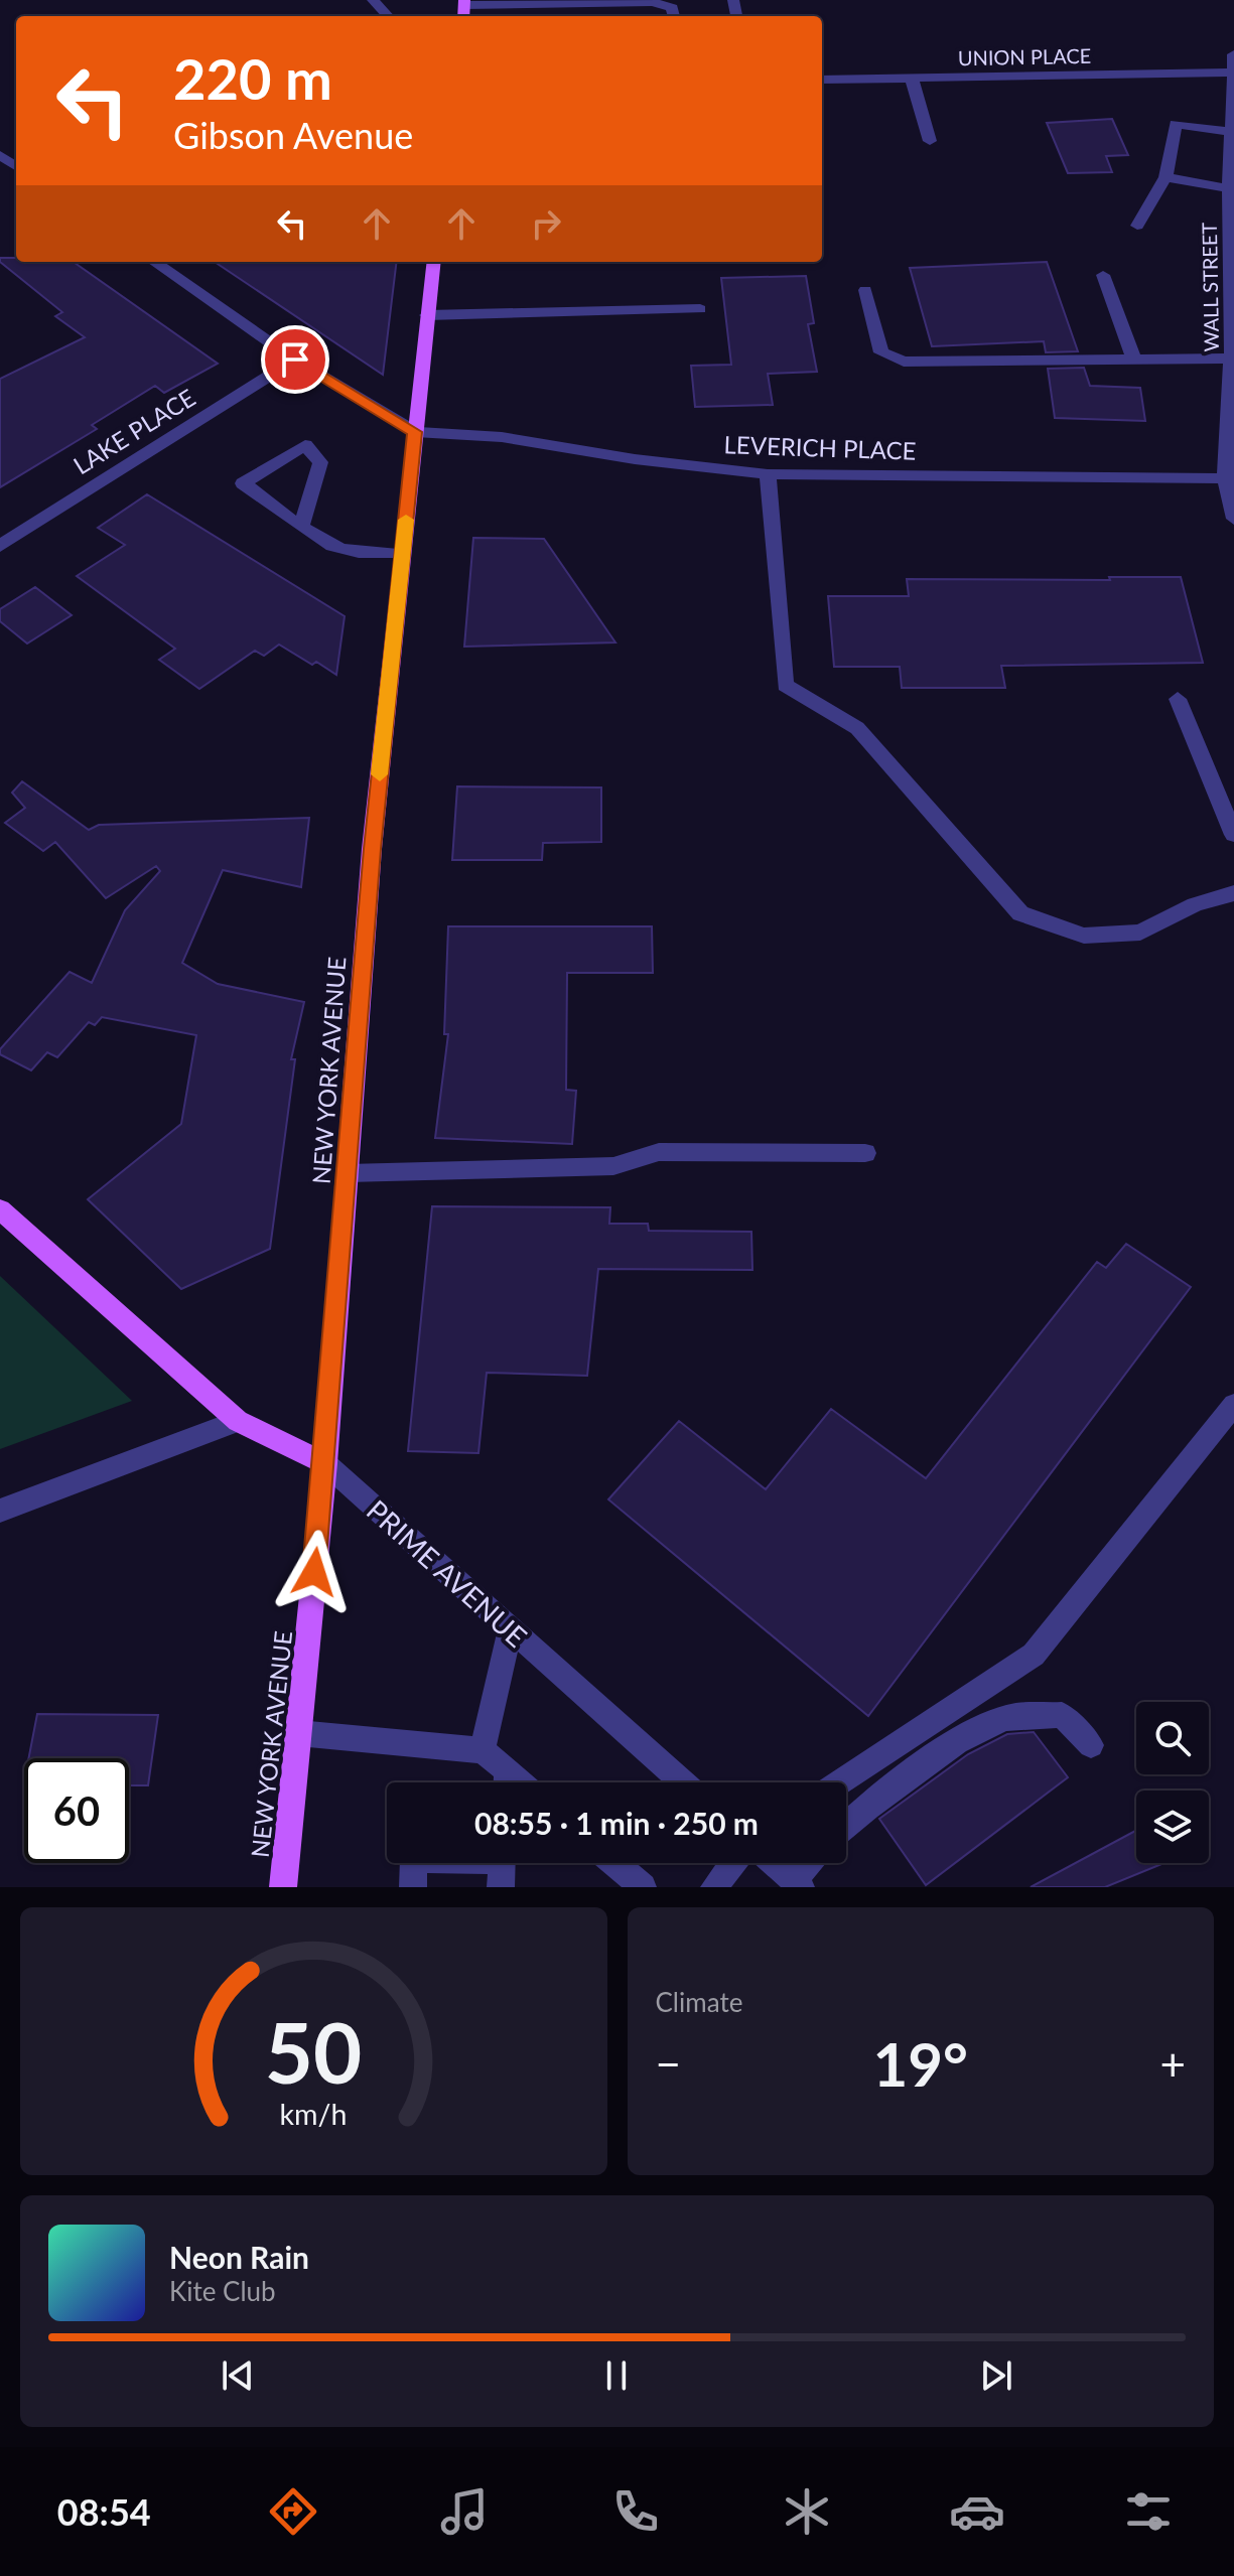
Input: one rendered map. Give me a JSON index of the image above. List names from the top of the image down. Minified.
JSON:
{"streets":{"main road":["NEW YORK AVENUE","PRIME AVENUE"],"street":["UNION PLACE","WALL STREET","LAKE PLACE","LEVERICH PLACE"]},"crossings":[["UNION PLACE","WALL STREET"],["WALL STREET","LEVERICH PLACE"],["LEVERICH PLACE","NEW YORK AVENUE"],["NEW YORK AVENUE","PRIME AVENUE"]],"page":{"turn":["220 m","Gibson Avenue"],"limit":"60","trip":"08:55 · 1 min · 250 m","tile":"Climate","heat":["−","19°","+"],"song":["Neon Rain","Kite Club"],"tabs":"08:54","gauge":["50","km/h"]}}
